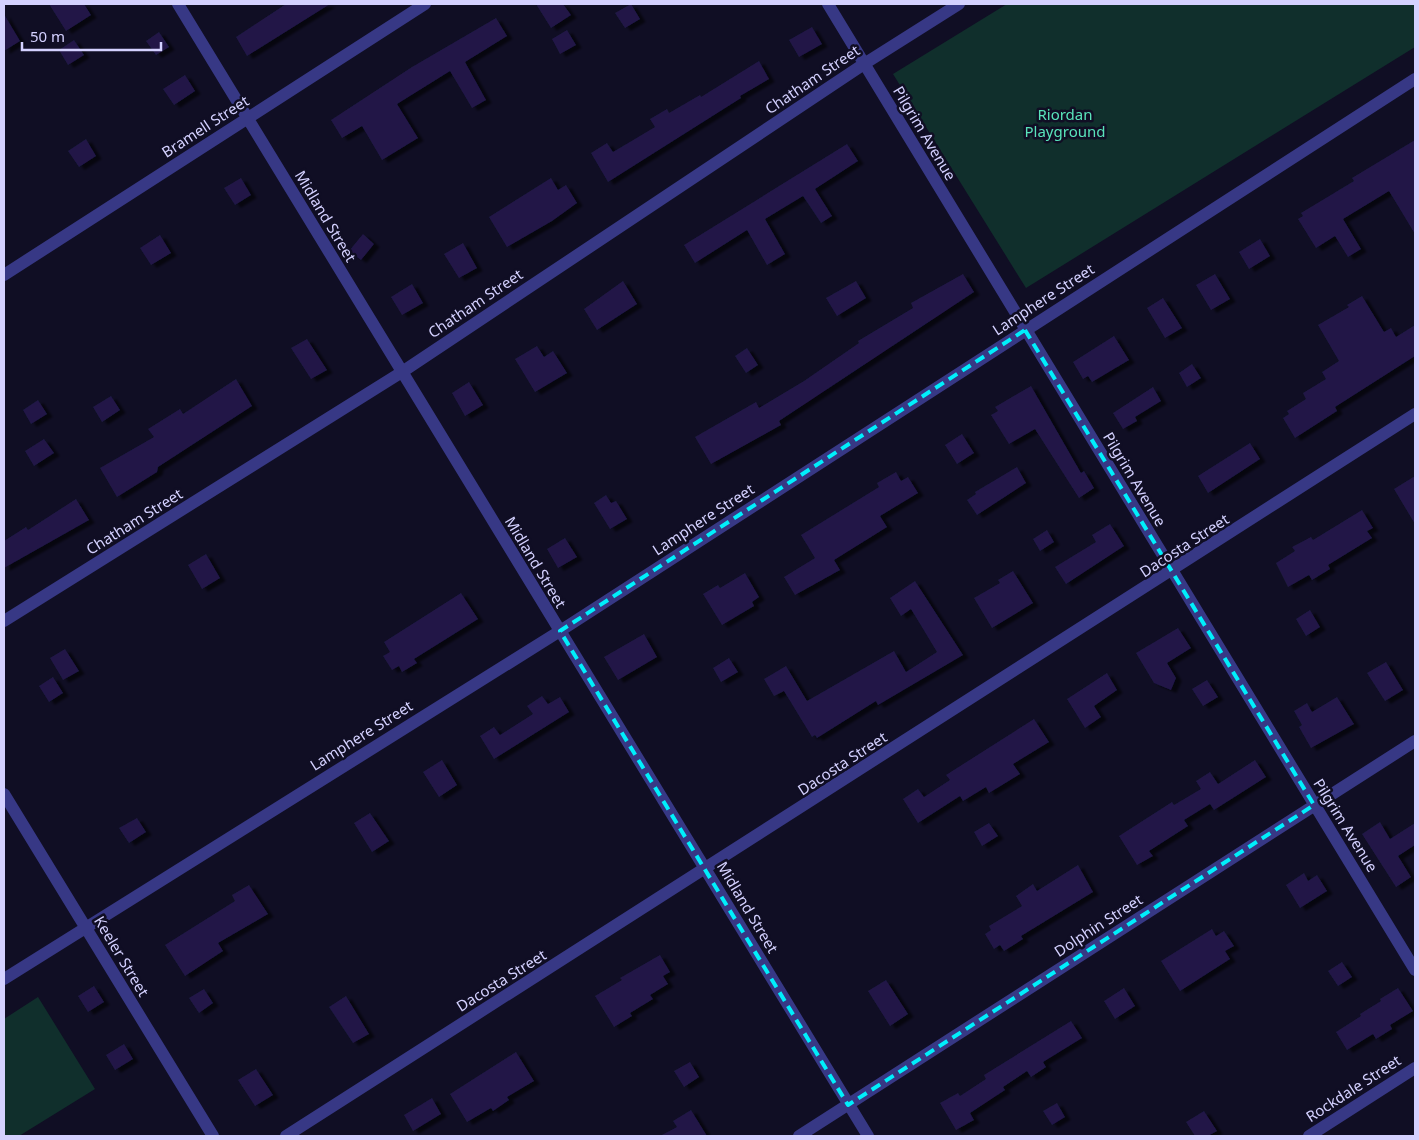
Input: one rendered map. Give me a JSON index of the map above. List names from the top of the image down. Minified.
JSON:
{"streets":{"street":["Chatham Street","Bramell Street","Pilgrim Avenue","Midland Street","Lamphere Street","Dacosta Street","Dolphin Street","Keeler Street","Rockdale Street"]},"crossings":[["Chatham Street","Pilgrim Avenue"],["Chatham Street","Midland Street"],["Bramell Street","Midland Street"],["Pilgrim Avenue","Lamphere Street"],["Pilgrim Avenue","Dacosta Street"],["Pilgrim Avenue","Dolphin Street"],["Midland Street","Lamphere Street"],["Midland Street","Dacosta Street"],["Midland Street","Dolphin Street"],["Lamphere Street","Keeler Street"]],"parks":["Riordan Playground"],"scale_bar":"50 m"}
